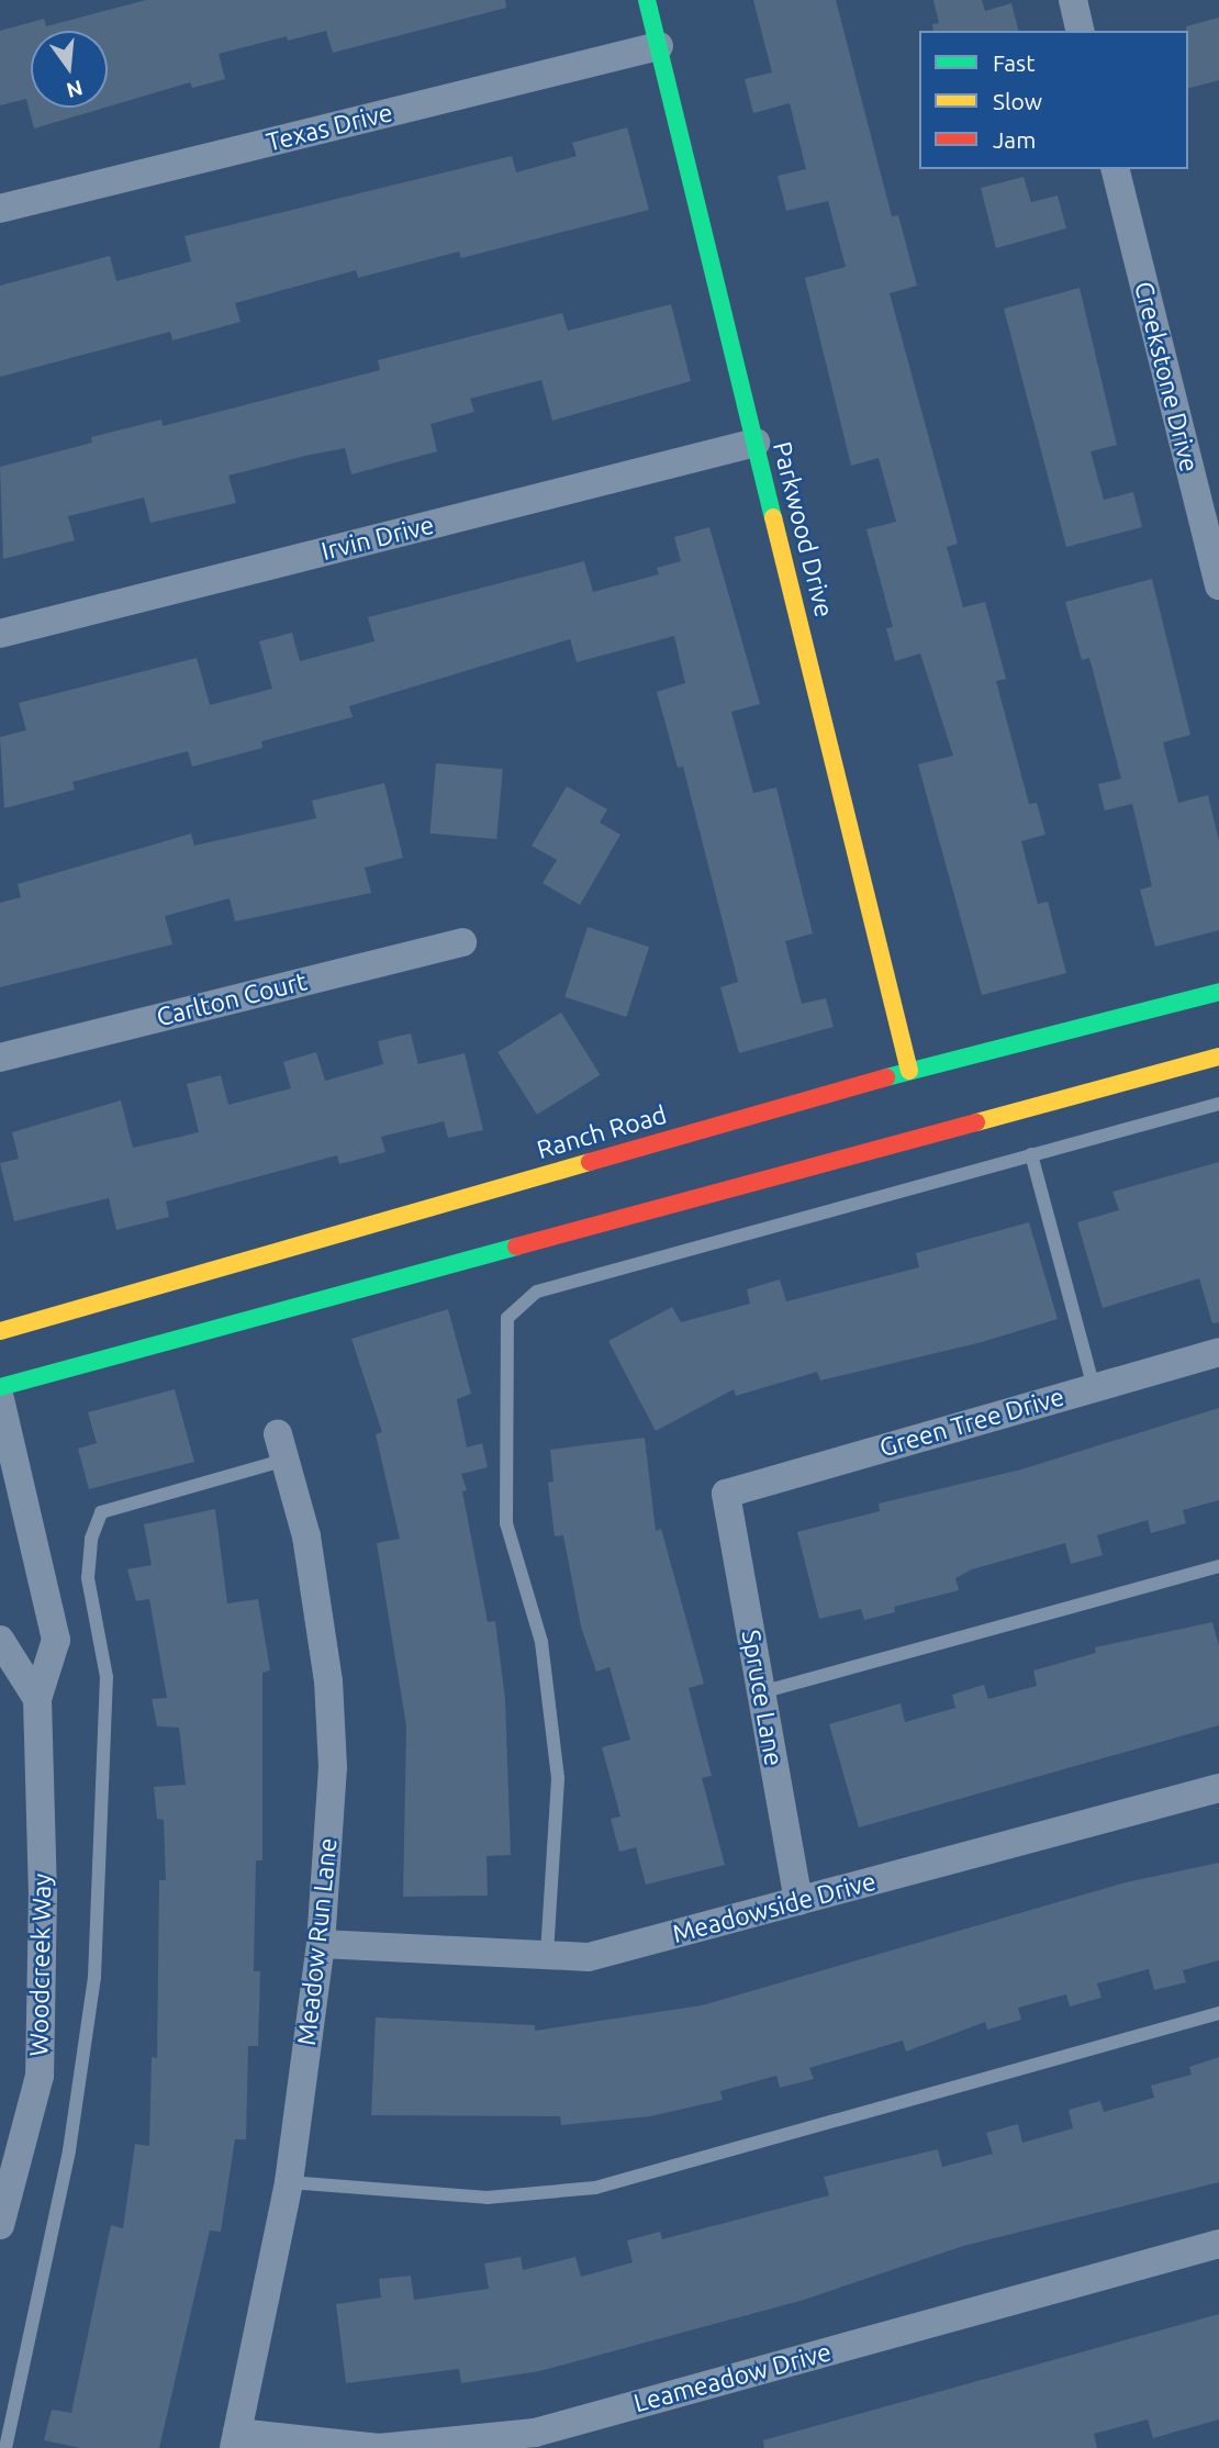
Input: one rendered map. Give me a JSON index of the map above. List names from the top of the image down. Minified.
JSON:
{"streets":{"main road":["Parkwood Drive","Ranch Road"],"street":["Texas Drive","Creekstone Drive","Irvin Drive","Carlton Court","Green Tree Drive","Spruce Lane","Meadowside Drive","Meadow Run Lane","Woodcreek Way","Leameadow Drive"]},"crossings":[["Texas Drive","Parkwood Drive"],["Parkwood Drive","Irvin Drive"],["Parkwood Drive","Ranch Road"],["Green Tree Drive","Spruce Lane"],["Spruce Lane","Meadowside Drive"],["Meadowside Drive","Meadow Run Lane"],["Meadow Run Lane","Leameadow Drive"]],"legend":["Fast","Slow","Jam"],"north":"bottom"}
